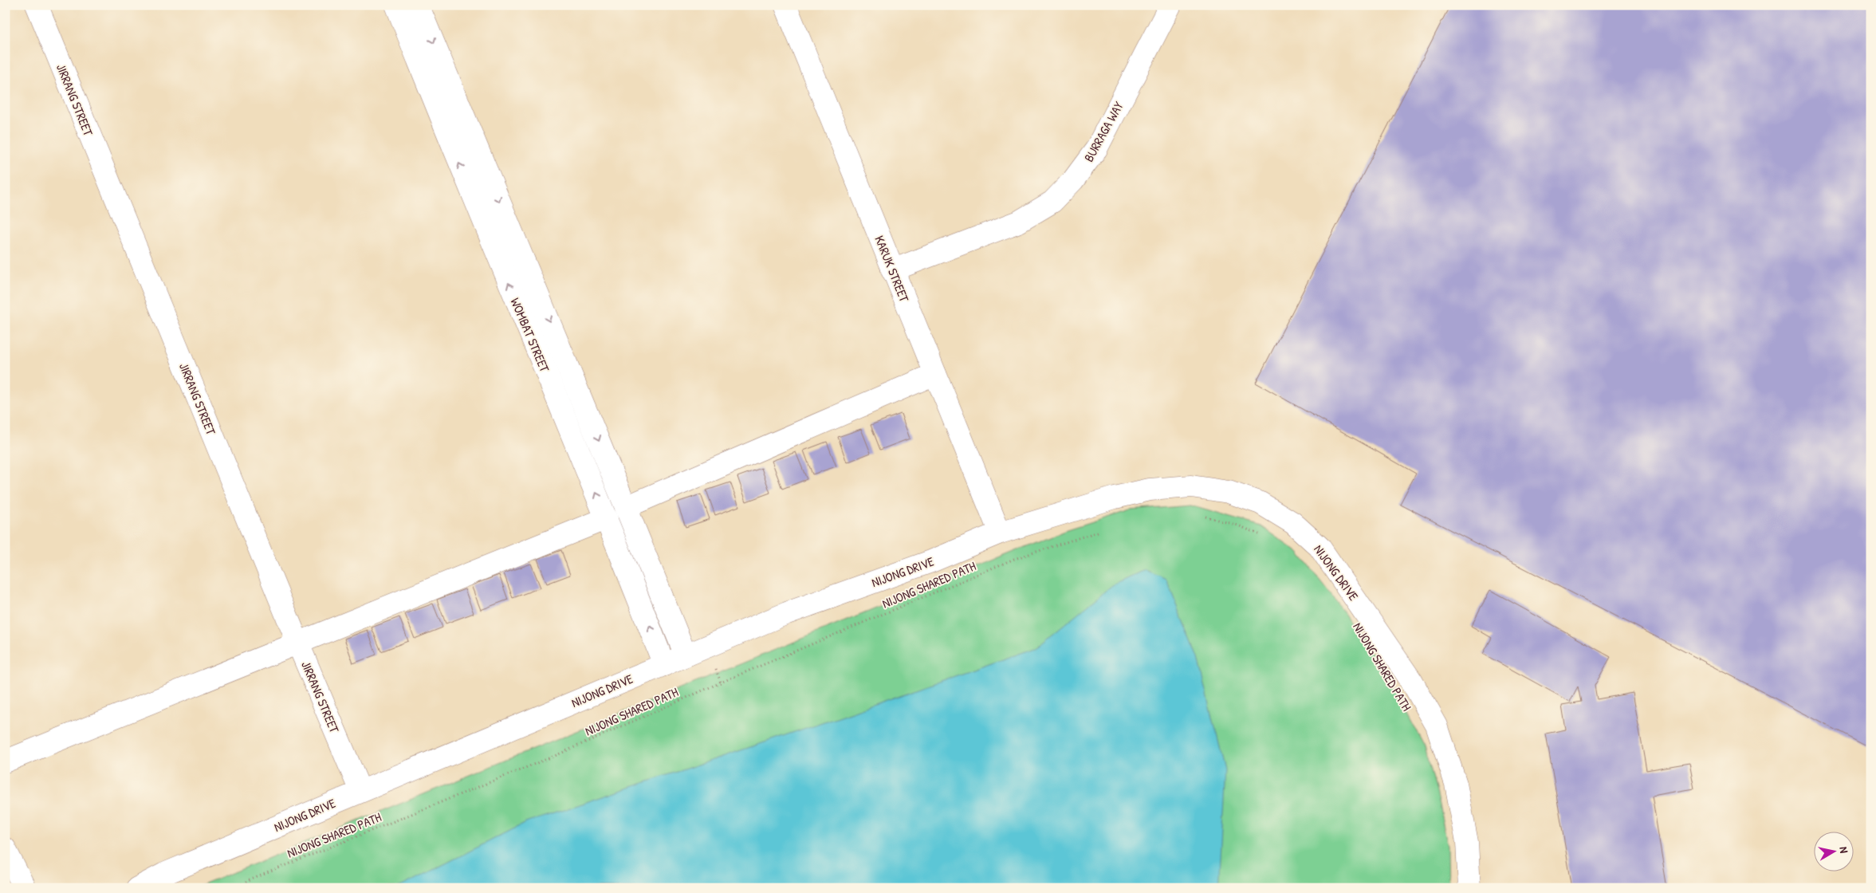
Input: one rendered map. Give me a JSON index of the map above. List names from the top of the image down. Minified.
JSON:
{"streets":{"street":["JIRRANG STREET","BURRAGA WAY","KARUK STREET","WOMBAT STREET","NIJONG DRIVE"],"path":["NIJONG SHARED PATH"]},"crossings":[["JIRRANG STREET","NIJONG DRIVE"],["BURRAGA WAY","KARUK STREET"],["KARUK STREET","NIJONG DRIVE"],["WOMBAT STREET","NIJONG DRIVE"]],"north":"right"}
